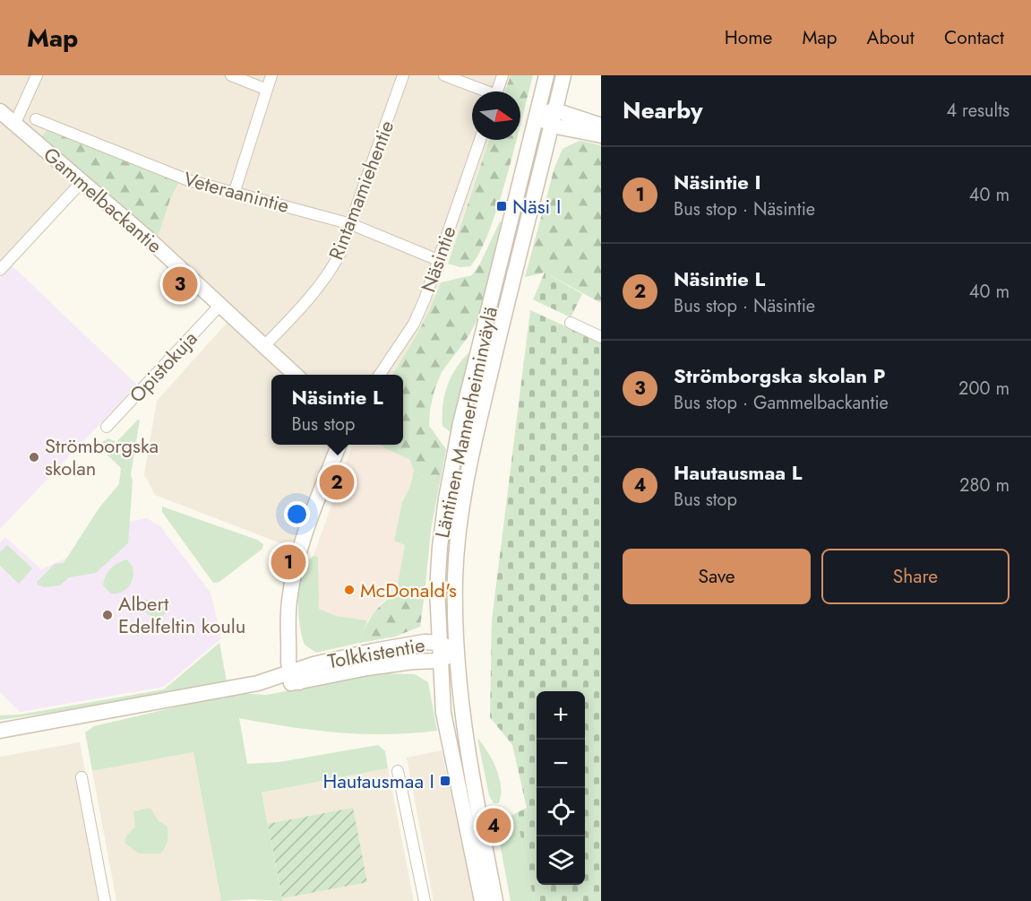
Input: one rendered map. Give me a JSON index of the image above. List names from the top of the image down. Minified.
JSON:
{"streets":{"main road":["Gammelbackantie","Läntinen Mannerheiminväylä","Tolkkistentie"],"street":["Rintamamiehentie","Veteraanintie","Näsintie","Opistokuja"]},"crossings":[["Rintamamiehentie","Veteraanintie"],["Rintamamiehentie","Gammelbackantie"],["Veteraanintie","Näsintie"],["Gammelbackantie","Opistokuja"],["Läntinen Mannerheiminväylä","Tolkkistentie"]],"places":{"transit":["Näsi I","Hautausmaa I"],"other":["Strömborgska skolan","McDonald's","Albert Edelfeltin koulu"]},"north":"right","page":{"header":"Map","nav":["Home","Map","About","Contact"],"heading":["Nearby","4 results"],"list":[{"mark":"1","name":"Näsintie I","note":"Bus stop · Näsintie","value":"40 m"},{"mark":"2","name":"Näsintie L","note":"Bus stop · Näsintie","value":"40 m"},{"mark":"3","name":"Strömborgska skolan P","note":"Bus stop · Gammelbackantie","value":"200 m"},{"mark":"4","name":"Hautausmaa L","note":"Bus stop","value":"280 m"}],"pins":["3","2","1","4"],"popup":["Näsintie L","Bus stop"],"buttons":["Save","Share"],"map_buttons":["+","−"]}}
